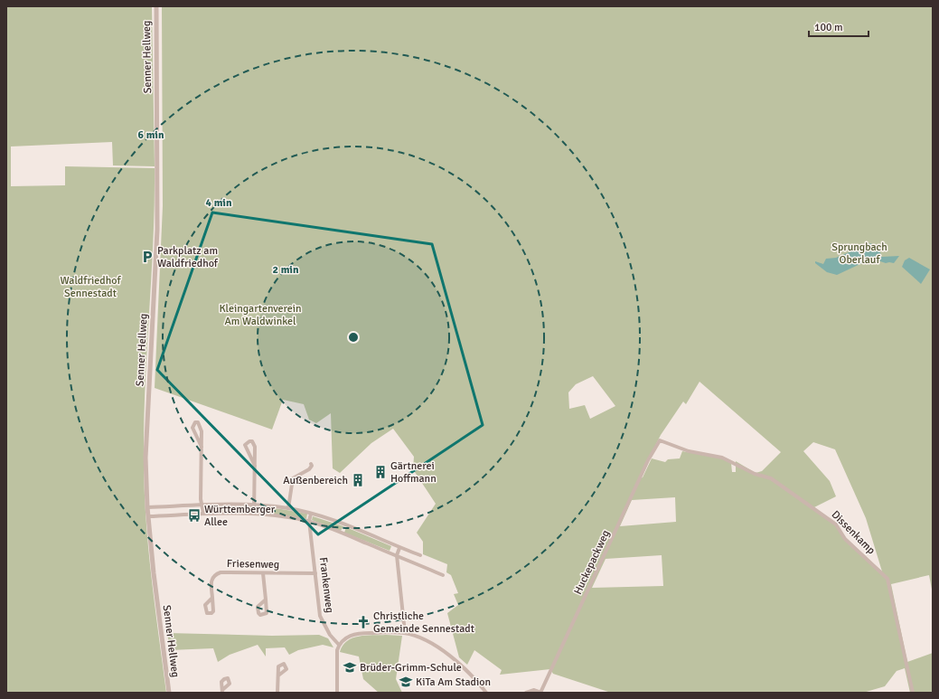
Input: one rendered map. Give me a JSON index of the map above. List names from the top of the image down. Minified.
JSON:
{"streets":{"street":["Senner Hellweg","Dissenkamp","Huckepackweg","Friesenweg","Frankenweg"]},"crossings":[["Dissenkamp","Huckepackweg"],["Friesenweg","Frankenweg"]],"parks":["Sprungbach Oberlauf","Waldfriedhof Sennestadt","Kleingartenverein Am Waldwinkel"],"places":{"parking":["Parkplatz am Waldfriedhof"],"building":["Gärtnerei Hoffmann","Außenbereich"],"bus stop":["Württemberger Allee"],"church":["Christliche Gemeinde Sennestadt"],"school or university":["Brüder-Grimm-Schule","KiTa Am Stadion"]},"scale_bar":"100 m","rings":["6 min","4 min","2 min"]}
